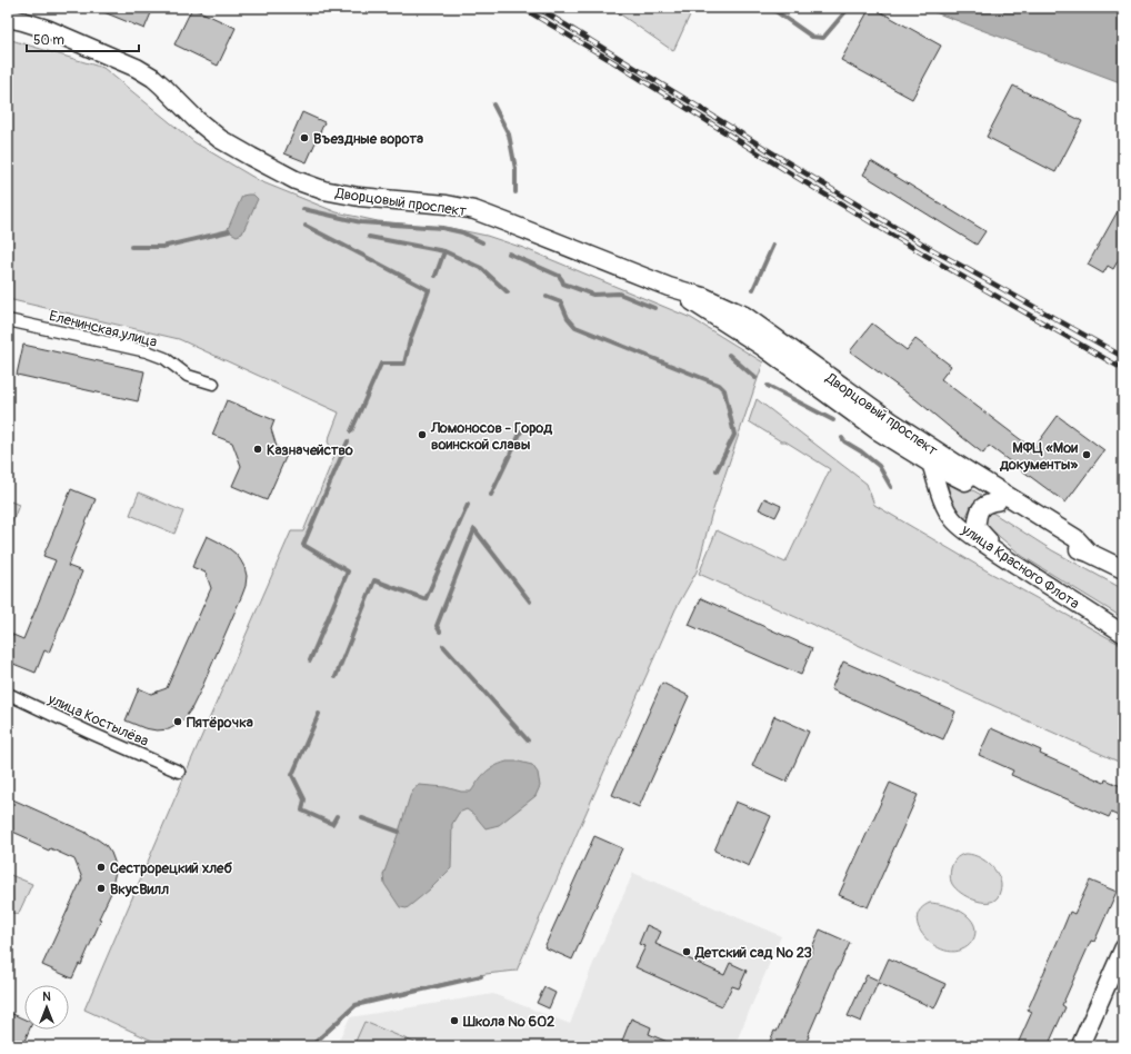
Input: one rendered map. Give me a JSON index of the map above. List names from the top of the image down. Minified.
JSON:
{"streets":{"main road":["Дворцовый проспект","улица Красного Флота"],"street":["Еленинская улица","улица Костылёва"]},"crossings":[["Дворцовый проспект","улица Красного Флота"]],"places":["Въездные ворота","Ломоносов - Город воинской славы","Казначейство","МФЦ «Мои документы»","Пятёрочка","Сестрорецкий хлеб","ВкусВилл","Детский сад № 23","Школа № 602"],"scale_bar":"50 m","north":"top"}
